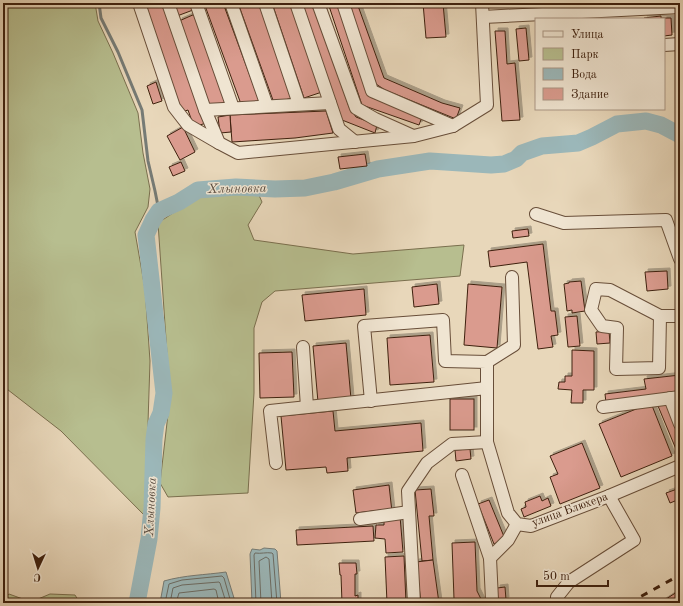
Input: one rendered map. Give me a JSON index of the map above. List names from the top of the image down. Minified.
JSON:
{"streets":{"street":["улица Блюхера"]},"water":["Хлыновка"],"legend":["Улица","Парк","Вода","Здание"],"scale_bar":"50 m","north":"bottom"}
